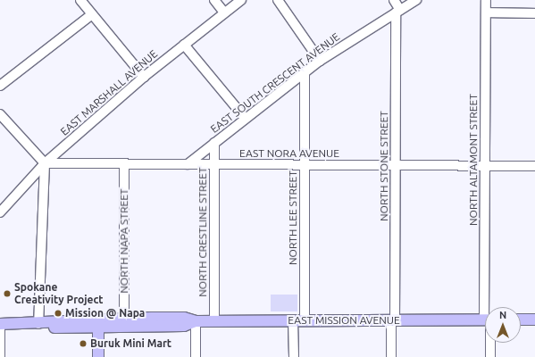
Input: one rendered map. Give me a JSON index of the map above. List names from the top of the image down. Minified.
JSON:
{"streets":{"main road":["EAST MISSION AVENUE"],"street":["EAST SOUTH CRESCENT AVENUE","EAST MARSHALL AVENUE","EAST NORA AVENUE","NORTH ALTAMONT STREET","NORTH STONE STREET","NORTH LEE STREET","NORTH CRESTLINE STREET","NORTH NAPA STREET"]},"crossings":[["EAST SOUTH CRESCENT AVENUE","EAST NORA AVENUE"],["EAST SOUTH CRESCENT AVENUE","NORTH STONE STREET"],["EAST SOUTH CRESCENT AVENUE","NORTH LEE STREET"],["EAST SOUTH CRESCENT AVENUE","NORTH CRESTLINE STREET"],["EAST MARSHALL AVENUE","EAST NORA AVENUE"],["EAST NORA AVENUE","NORTH ALTAMONT STREET"],["EAST NORA AVENUE","NORTH STONE STREET"],["EAST NORA AVENUE","NORTH LEE STREET"],["EAST NORA AVENUE","NORTH CRESTLINE STREET"],["EAST NORA AVENUE","NORTH NAPA STREET"],["NORTH STONE STREET","EAST MISSION AVENUE"],["NORTH LEE STREET","EAST MISSION AVENUE"],["NORTH CRESTLINE STREET","EAST MISSION AVENUE"],["NORTH NAPA STREET","EAST MISSION AVENUE"]],"places":["Spokane Creativity Project","Mission @ Napa","Buruk Mini Mart"],"north":"top"}
